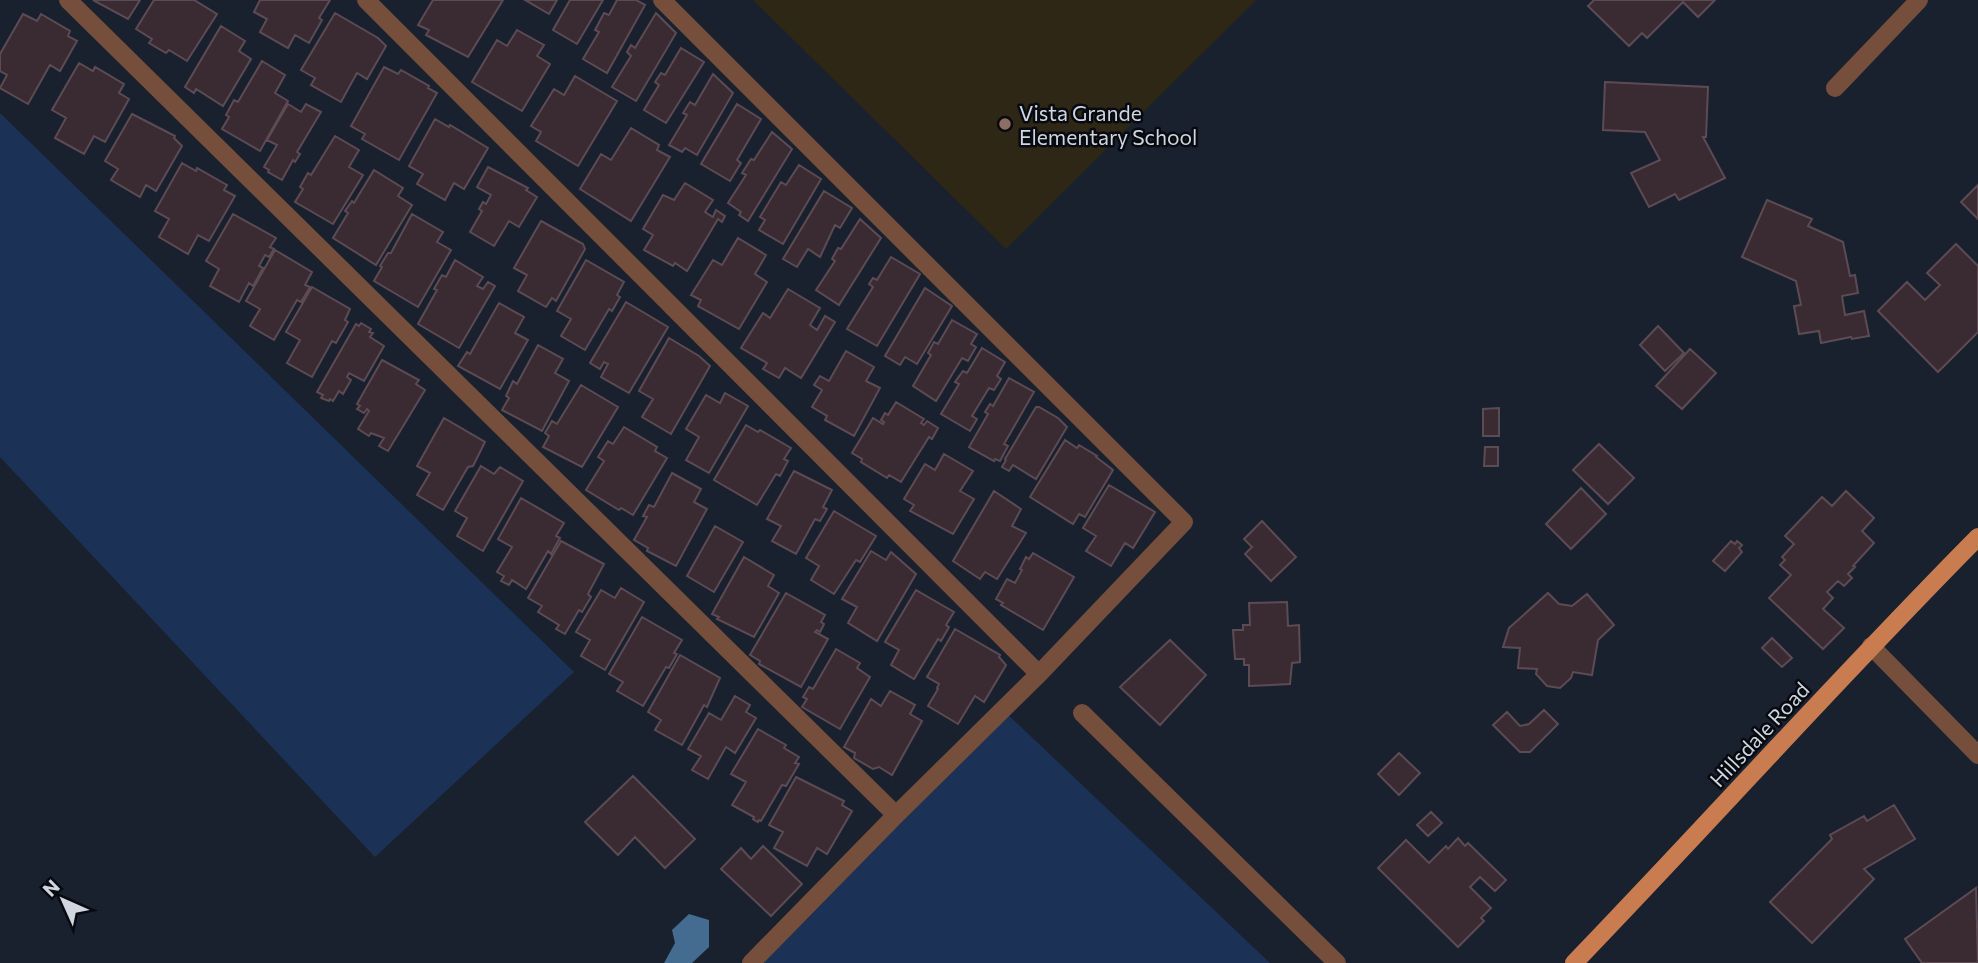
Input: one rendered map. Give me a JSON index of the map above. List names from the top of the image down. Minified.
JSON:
{"streets":{"main road":["Hillsdale Road"]},"places":["Vista Grande Elementary School"],"north":"top left"}
